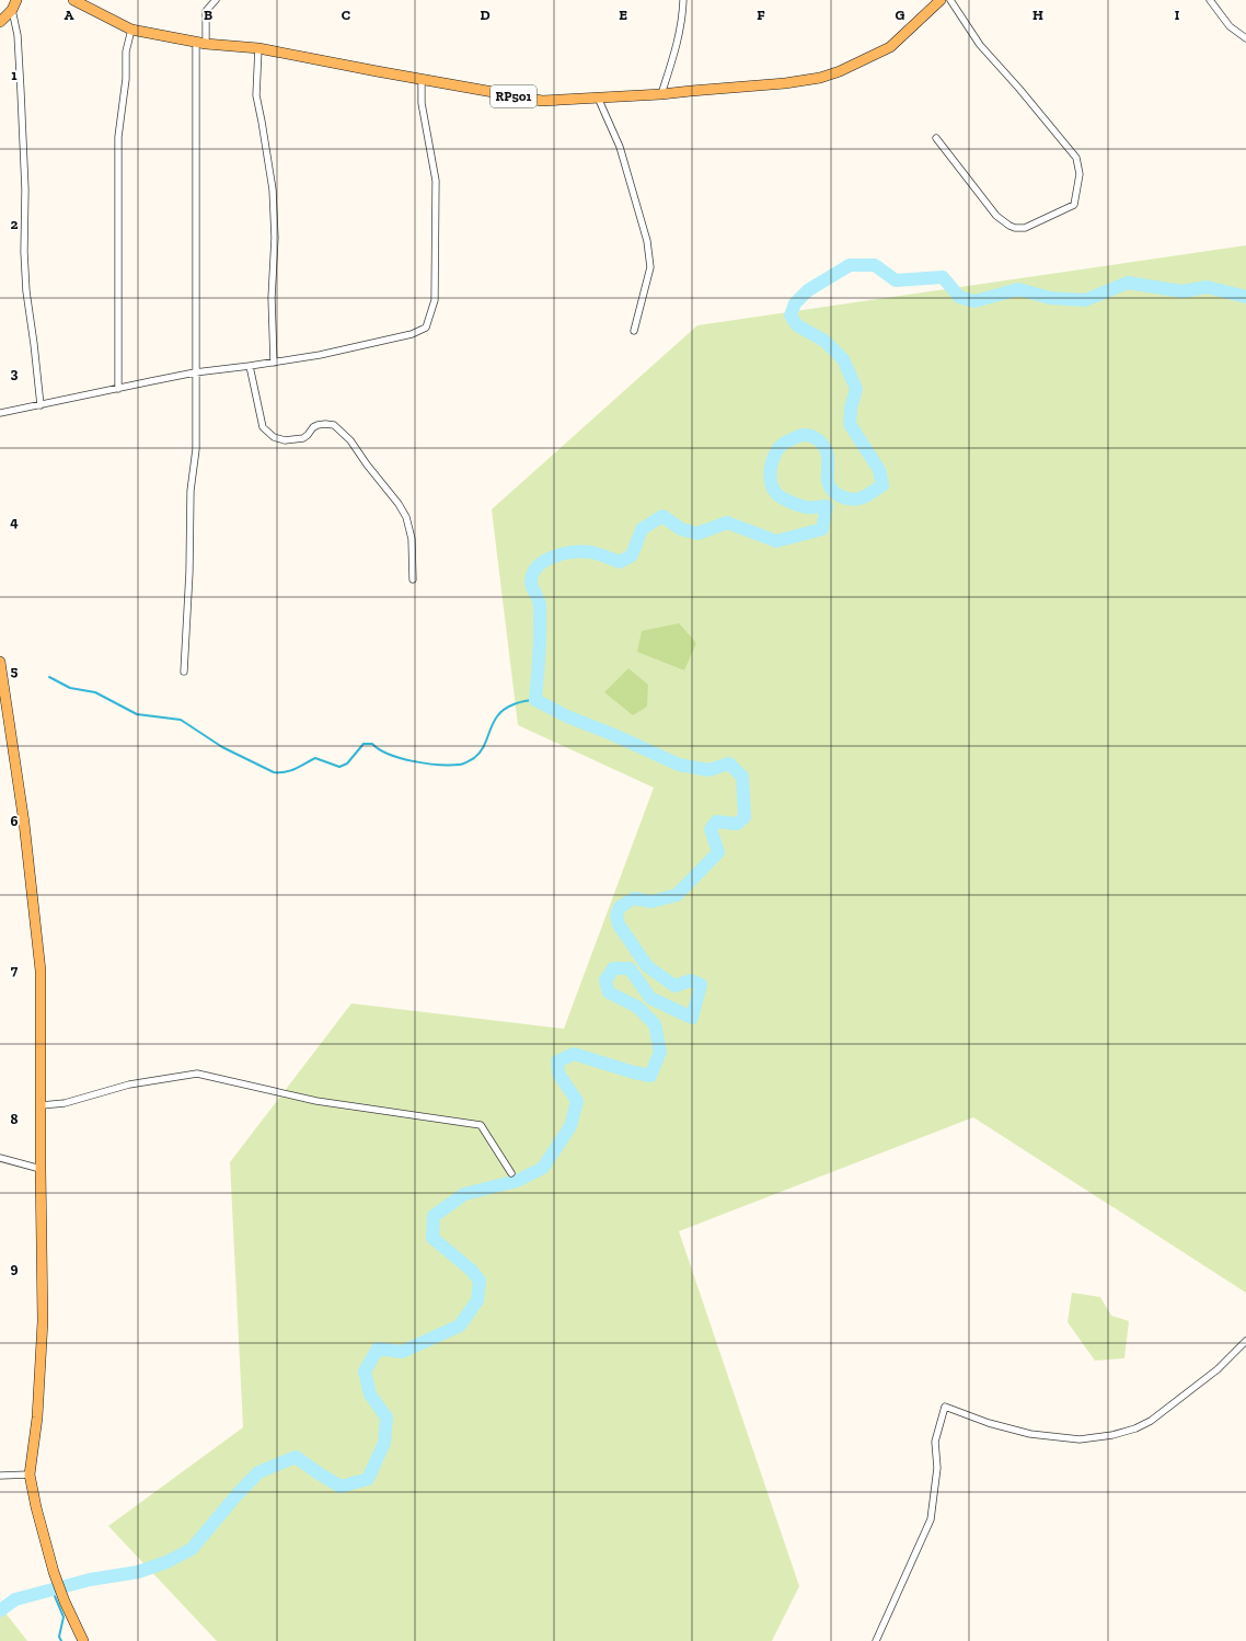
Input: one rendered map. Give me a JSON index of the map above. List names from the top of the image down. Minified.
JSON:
{"streets":{"main road":["RP501"]},"grid":{"columns":["A","B","C","D","E","F","G","H","I"],"rows":["1","2","3","4","5","6","7","8","9"]}}
